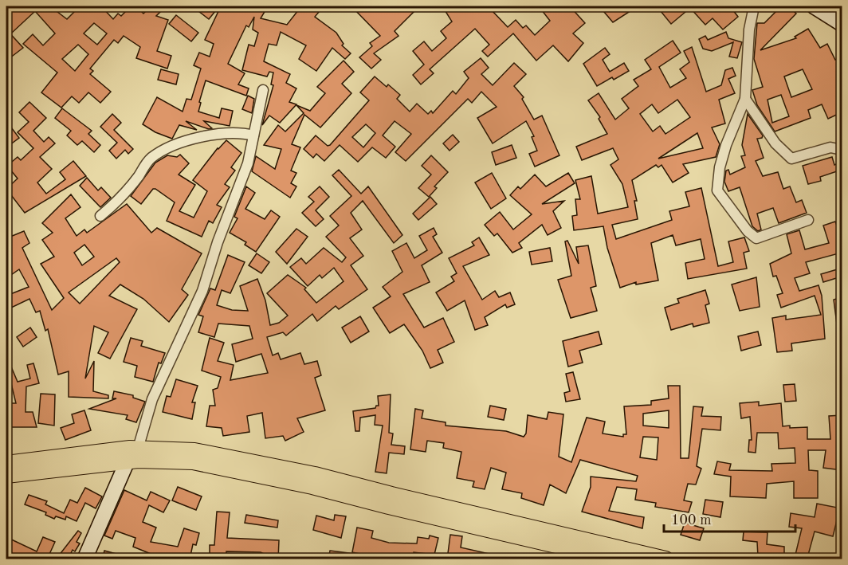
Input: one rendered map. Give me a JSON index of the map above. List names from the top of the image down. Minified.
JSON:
{"scale_bar":"100 m"}
